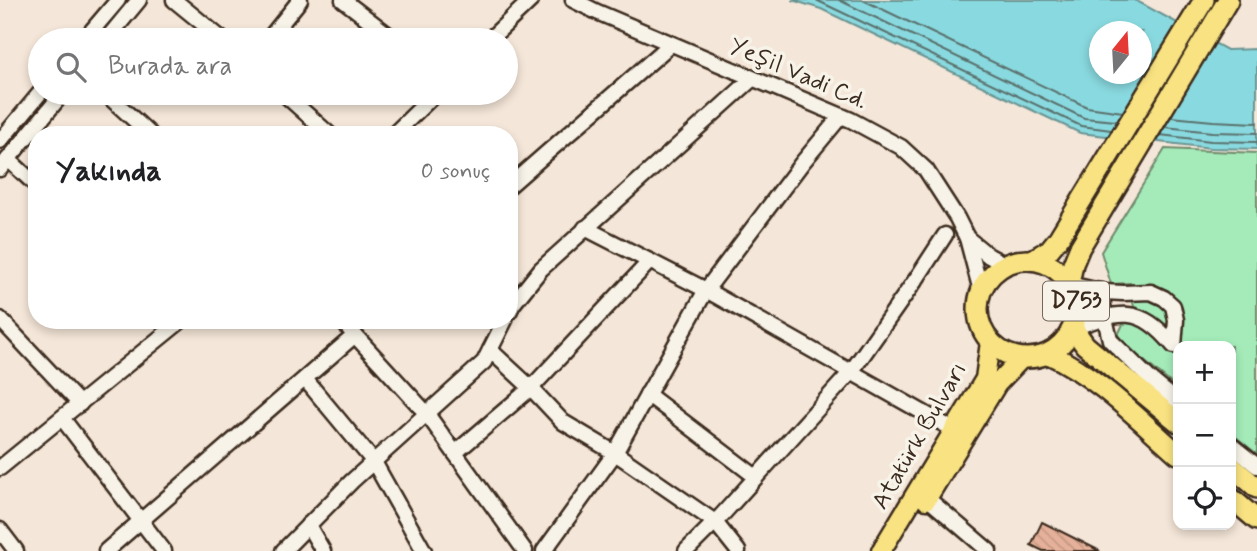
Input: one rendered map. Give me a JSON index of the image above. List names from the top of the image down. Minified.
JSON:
{"streets":{"highway":["D753","Atatürk Bulvarı"],"street":["Yeşil Vadi Cd."]},"crossings":[["D753","Atatürk Bulvarı"]],"north":"top","page":{"search":"Burada ara","heading":["Yakında","0 sonuç"],"map_buttons":["+","−"]}}
